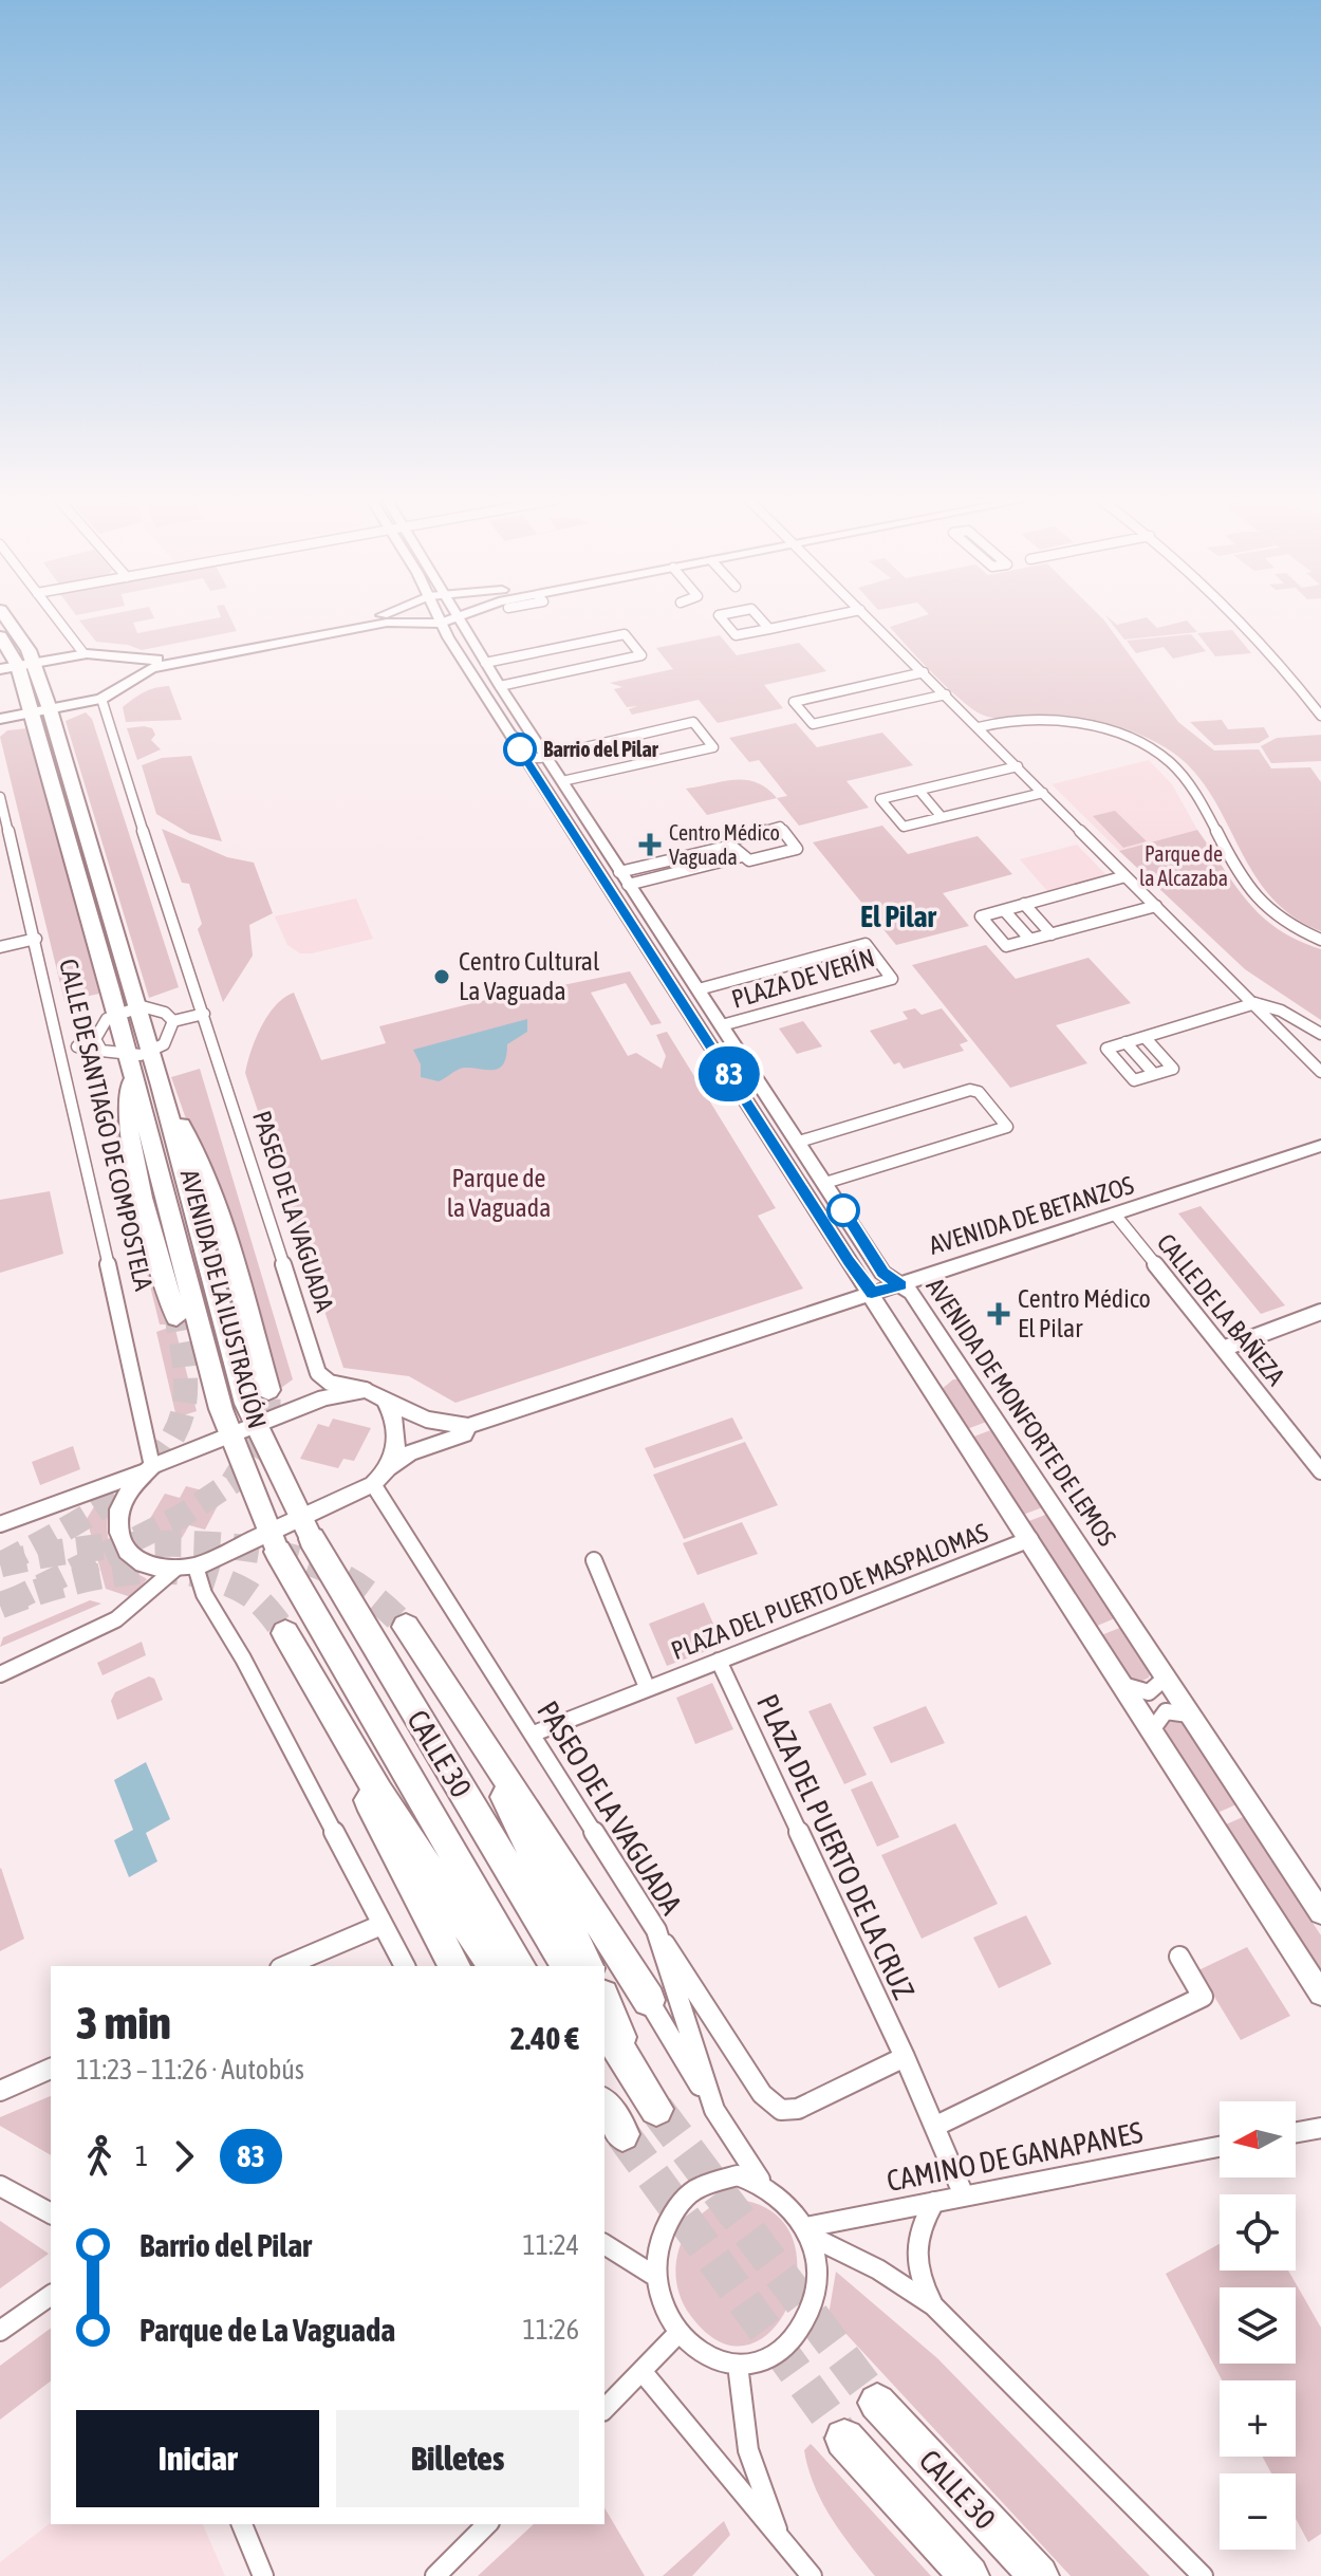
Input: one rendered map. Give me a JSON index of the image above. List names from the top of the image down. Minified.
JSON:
{"streets":{"highway":["AVENIDA DE LA ILUSTRACIÓN","CALLE 30"],"street":["PLAZA DE VERÍN","CALLE DE SANTIAGO DE COMPOSTELA","PASEO DE LA VAGUADA","AVENIDA DE BETANZOS","CALLE DE LA BAÑEZA","AVENIDA DE MONFORTE DE LEMOS","PLAZA DEL PUERTO DE MASPALOMAS","PLAZA DEL PUERTO DE LA CRUZ","CAMINO DE GANAPANES"]},"crossings":[["PLAZA DE VERÍN","AVENIDA DE MONFORTE DE LEMOS"],["PASEO DE LA VAGUADA","AVENIDA DE BETANZOS"],["PASEO DE LA VAGUADA","PLAZA DEL PUERTO DE MASPALOMAS"],["PASEO DE LA VAGUADA","CAMINO DE GANAPANES"],["AVENIDA DE BETANZOS","CALLE DE LA BAÑEZA"],["AVENIDA DE BETANZOS","AVENIDA DE MONFORTE DE LEMOS"],["AVENIDA DE LA ILUSTRACIÓN","CALLE 30"],["PLAZA DEL PUERTO DE MASPALOMAS","PLAZA DEL PUERTO DE LA CRUZ"],["PLAZA DEL PUERTO DE LA CRUZ","CAMINO DE GANAPANES"]],"districts":["El Pilar"],"parks":["Parque de la Alcazaba","Parque de la Vaguada"],"places":{"other":["Barrio del Pilar","Centro Cultural La Vaguada"],"health":["Centro Médico Vaguada","Centro Médico El Pilar"]},"lines":["bus line 83"],"north":"left","page":{"on_map":"83","heading":["3 min","11:23 – 11:26 · Autobús","2.40 €"],"map_buttons":["+","−"],"legs":["1","83"],"list":[{"name":"Barrio del Pilar","value":"11:24"},{"name":"Parque de La Vaguada","value":"11:26"}],"buttons":["Iniciar","Billetes"]}}
